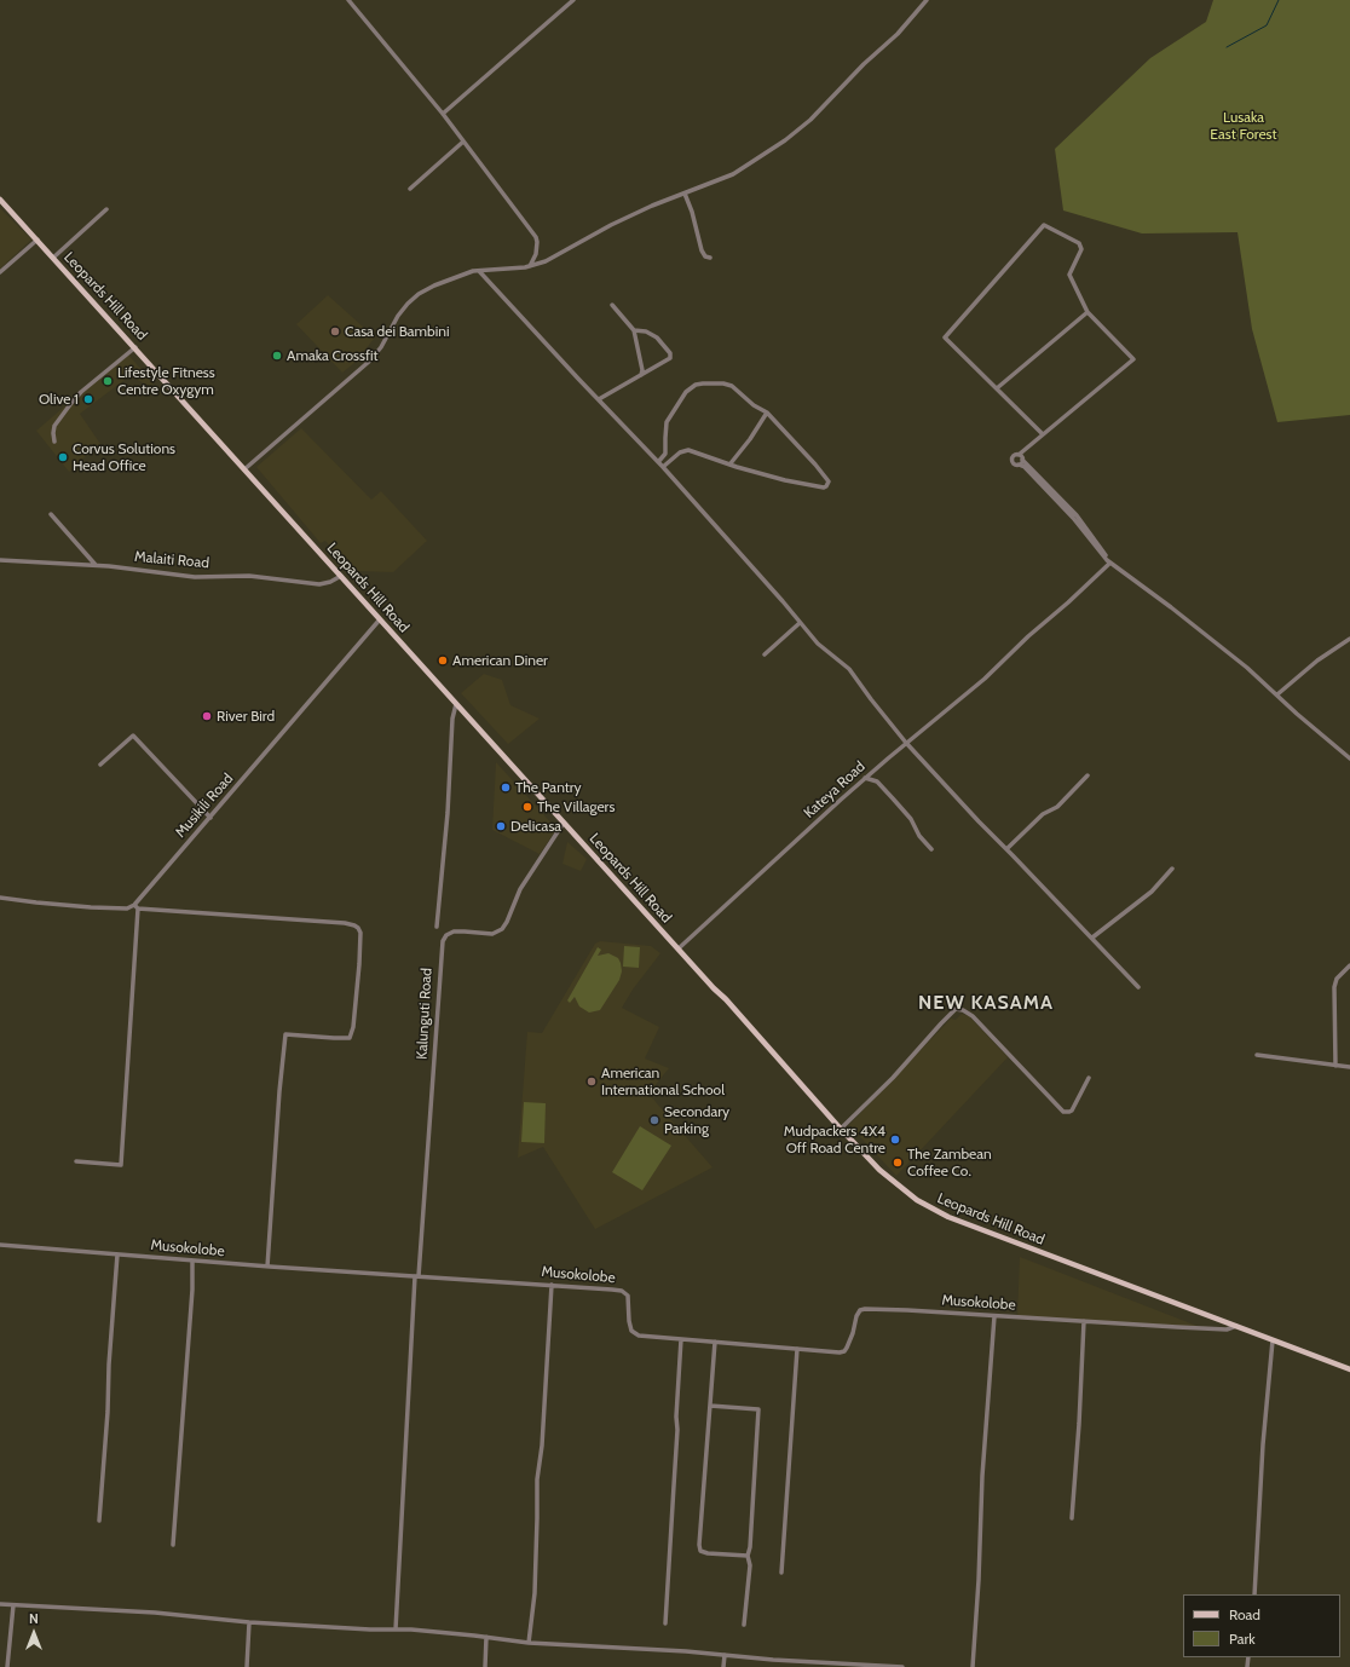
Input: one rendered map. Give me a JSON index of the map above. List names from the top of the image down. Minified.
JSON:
{"streets":{"main road":["Leopards Hill Road"],"street":["Malaiti Road","Kateya Road","Musikili Road","Kalunguti Road","Musokolobe"]},"crossings":[["Leopards Hill Road","Malaiti Road"],["Leopards Hill Road","Kateya Road"],["Leopards Hill Road","Musikili Road"],["Leopards Hill Road","Kalunguti Road"],["Leopards Hill Road","Musokolobe"],["Kalunguti Road","Musokolobe"]],"districts":["NEW KASAMA"],"parks":["Lusaka East Forest"],"places":["Casa dei Bambini","Amaka Crossfit","Lifestyle Fitness Centre Oxygym","Olive 1","Corvus Solutions Head Office","American Diner","River Bird","The Pantry","The Villagers","Delicasa","American International School","Secondary Parking","Mudpackers 4X4 Off Road Centre","The Zambean Coffee Co."],"legend":["Road","Park"],"north":"top"}
